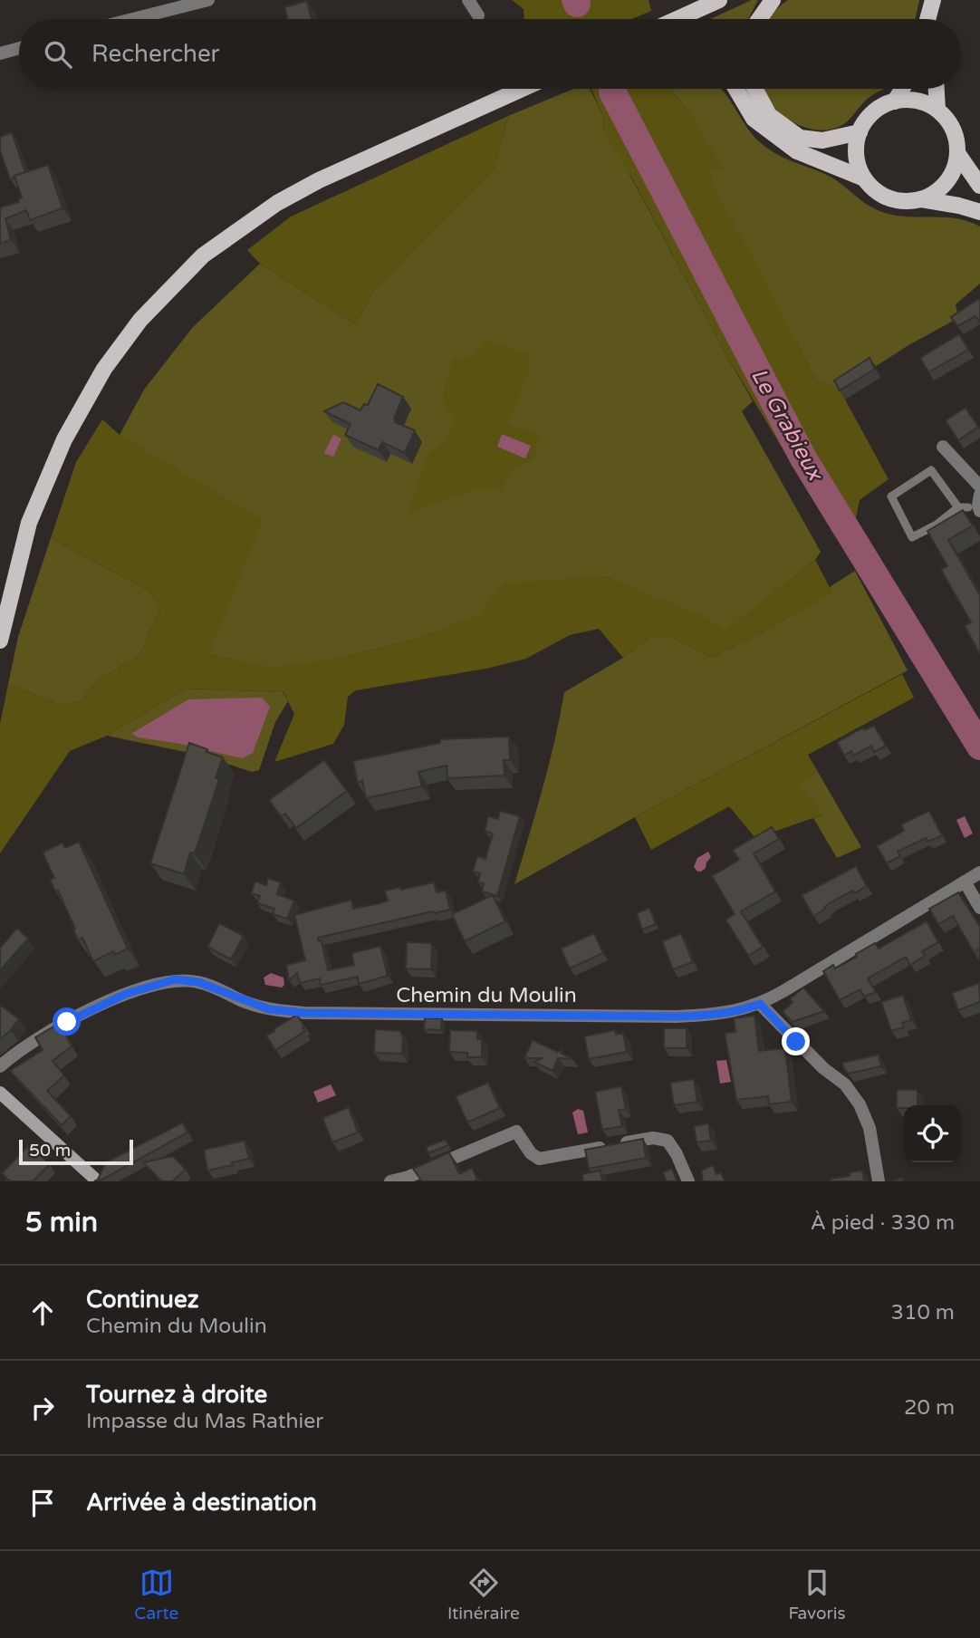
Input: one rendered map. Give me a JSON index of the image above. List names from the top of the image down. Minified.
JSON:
{"streets":{"street":["Chemin du Moulin"]},"water":["Le Grabieux"],"scale_bar":"50 m","page":{"search":"Rechercher","scale":"50 m","heading":["5 min","À pied · 330 m"],"list":[["Continuez","Chemin du Moulin","310 m"],["Tournez à droite","Impasse du Mas Rathier","20 m"],"Arrivée à destination"],"nav":["Carte","Itinéraire","Favoris"]}}
